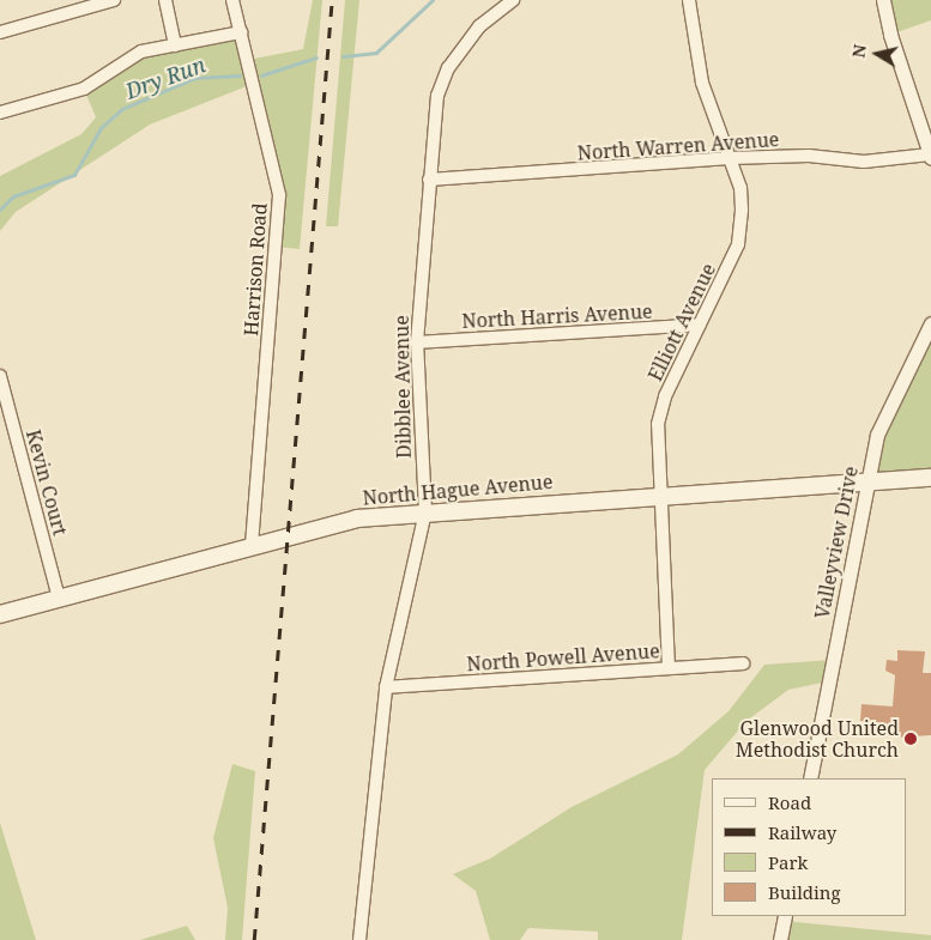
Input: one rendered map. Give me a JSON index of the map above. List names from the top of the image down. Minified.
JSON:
{"streets":{"main road":["North Hague Avenue"],"street":["North Warren Avenue","Harrison Road","North Harris Avenue","Elliott Avenue","Dibblee Avenue","Kevin Court","Valleyview Drive","North Powell Avenue"]},"crossings":[["North Warren Avenue","Elliott Avenue"],["North Warren Avenue","Dibblee Avenue"],["Harrison Road","North Hague Avenue"],["North Harris Avenue","Elliott Avenue"],["North Harris Avenue","Dibblee Avenue"],["Elliott Avenue","North Hague Avenue"],["Elliott Avenue","North Powell Avenue"],["Dibblee Avenue","North Hague Avenue"],["Dibblee Avenue","North Powell Avenue"],["Kevin Court","North Hague Avenue"],["North Hague Avenue","Valleyview Drive"]],"water":["Dry Run"],"places":["Glenwood United Methodist Church"],"legend":["Road","Railway","Park","Building"],"north":"left"}
